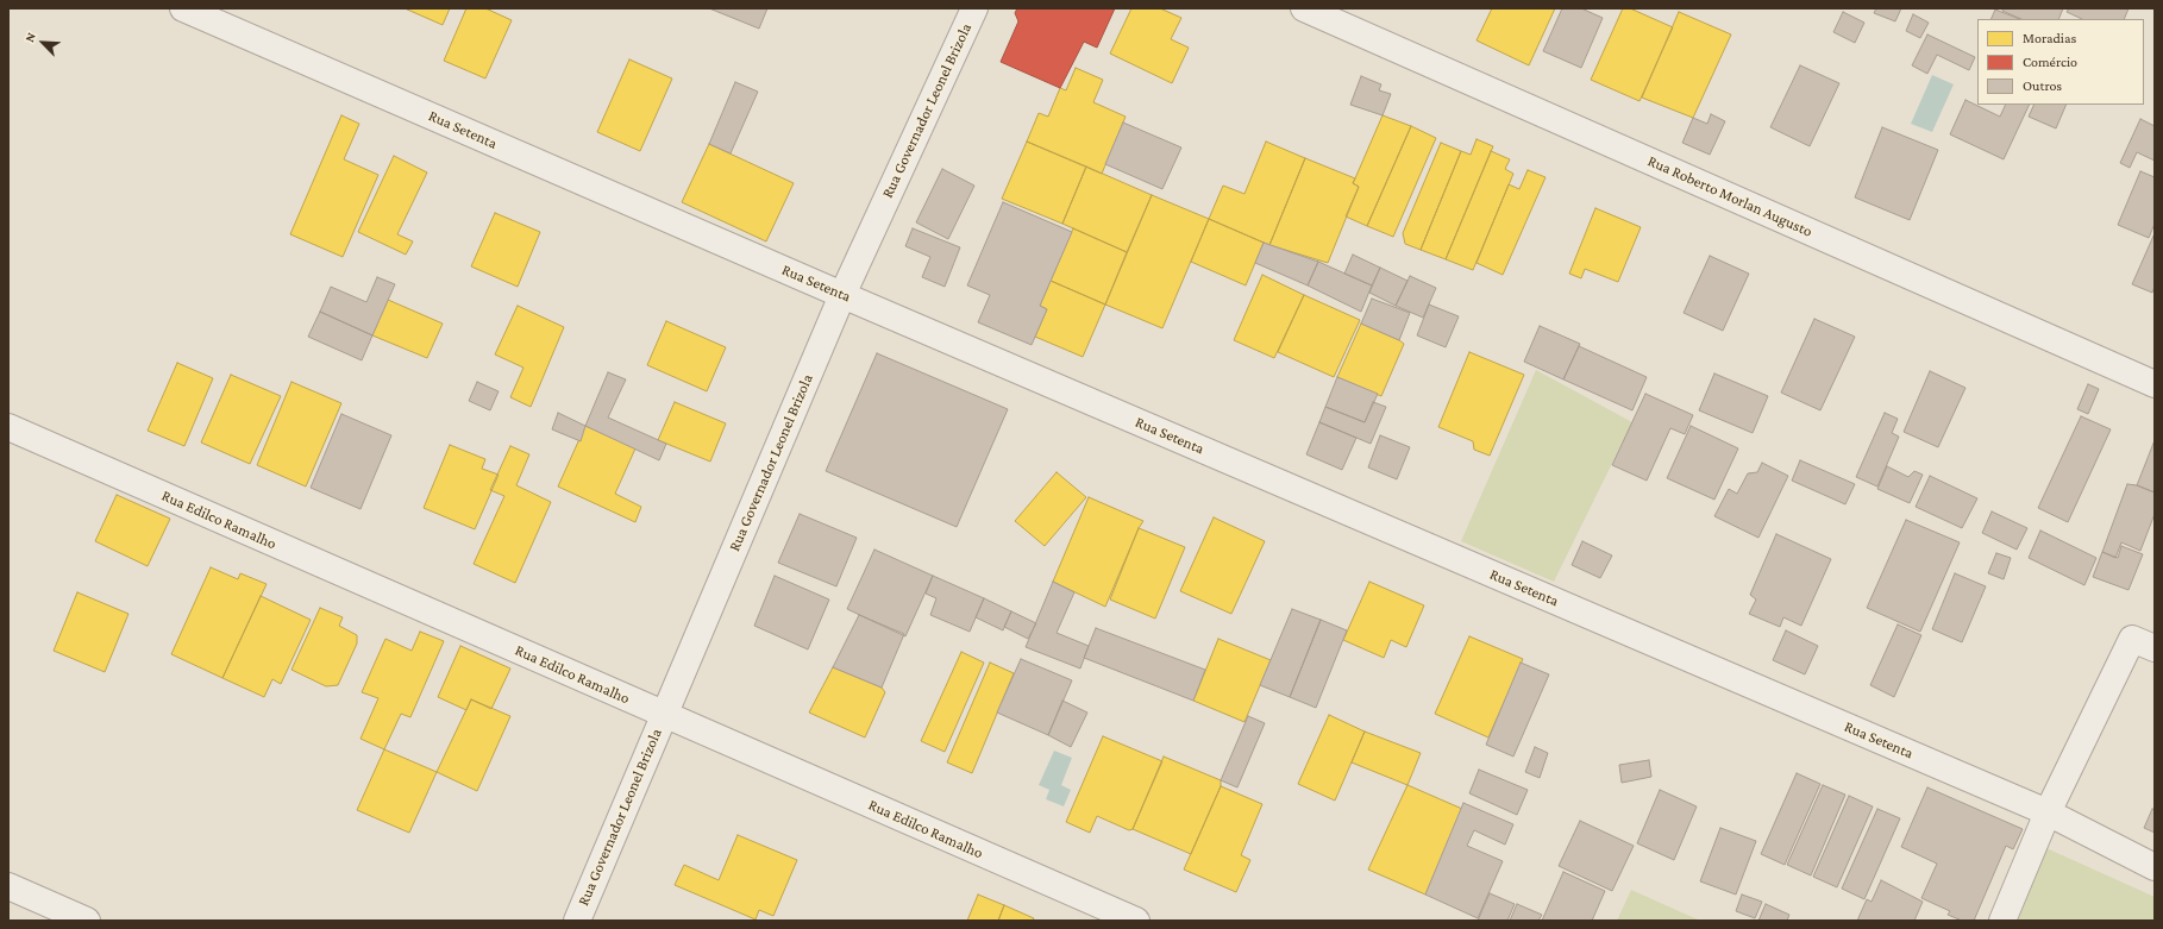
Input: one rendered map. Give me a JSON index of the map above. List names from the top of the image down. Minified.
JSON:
{"streets":{"street":["Rua Governador Leonel Brizola","Rua Setenta","Rua Roberto Morlan Augusto","Rua Edilco Ramalho"]},"crossings":[["Rua Governador Leonel Brizola","Rua Setenta"],["Rua Governador Leonel Brizola","Rua Edilco Ramalho"]],"legend":["Moradias","Comércio","Outros"],"north":"top left"}
